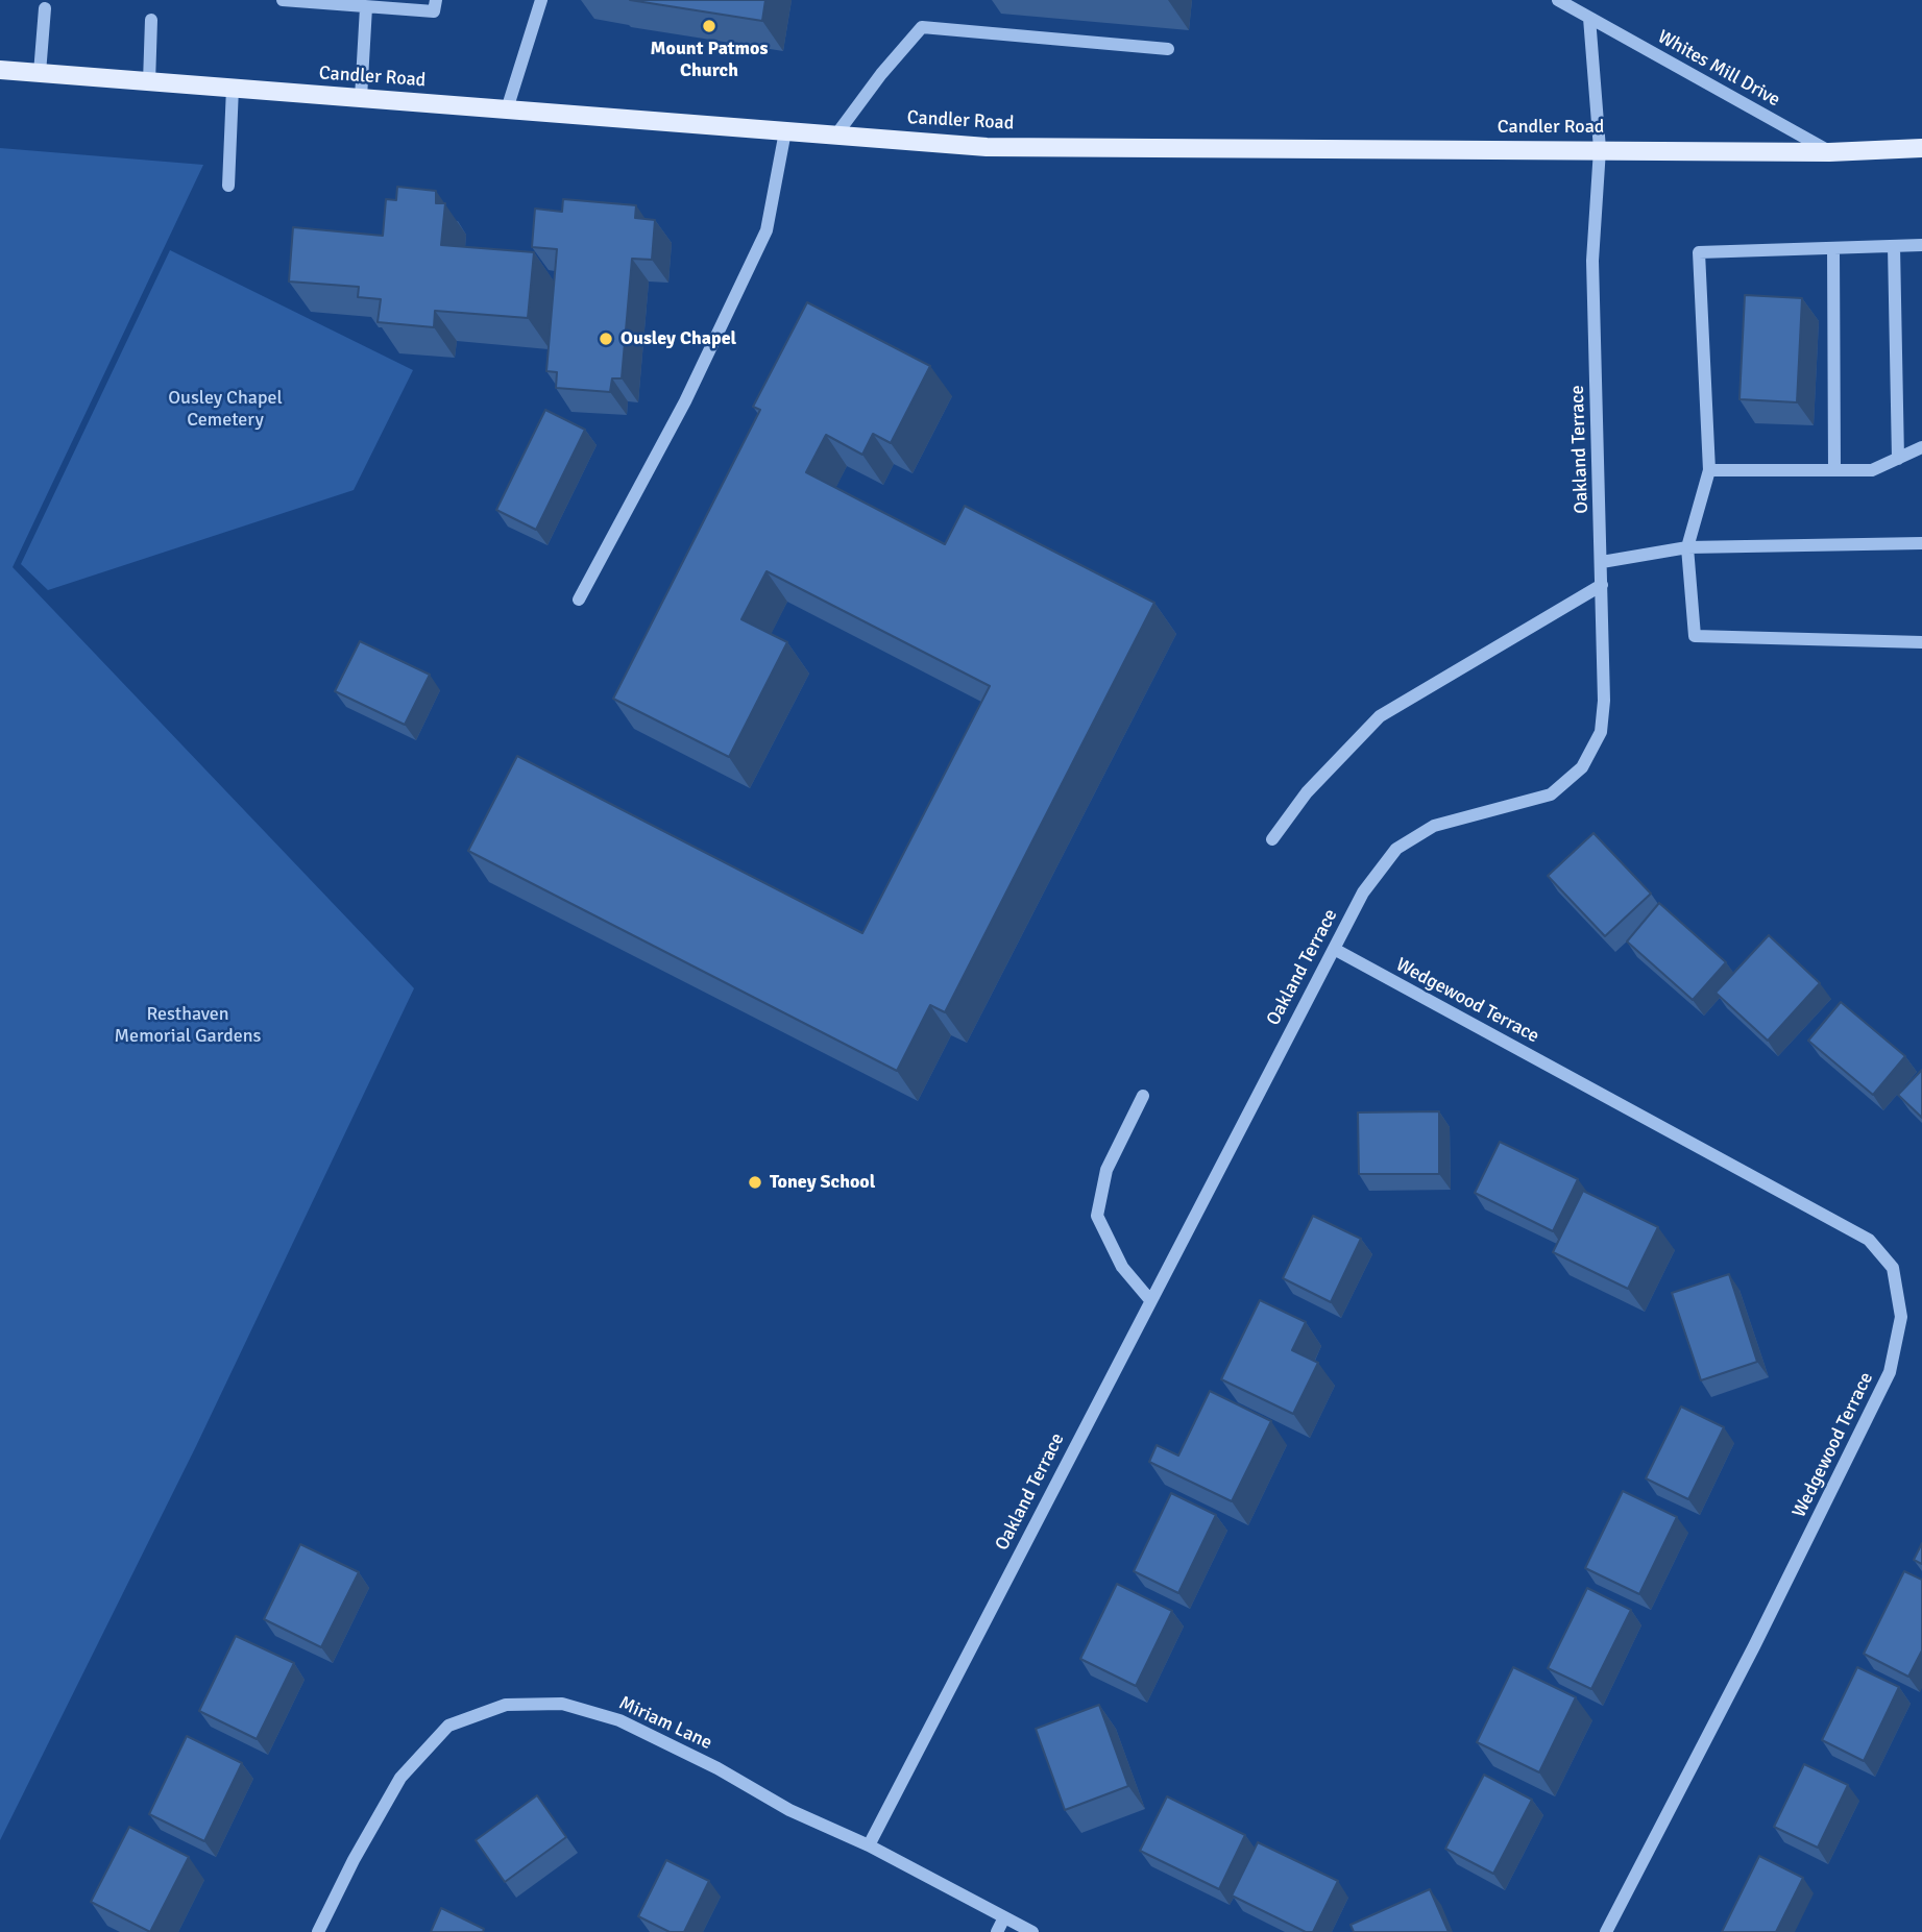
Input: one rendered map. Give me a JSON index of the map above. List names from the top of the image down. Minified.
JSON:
{"streets":{"main road":["Candler Road"],"street":["Whites Mill Drive","Oakland Terrace","Wedgewood Terrace","Miriam Lane"]},"crossings":[["Whites Mill Drive","Candler Road"],["Candler Road","Oakland Terrace"],["Oakland Terrace","Wedgewood Terrace"],["Oakland Terrace","Miriam Lane"]],"parks":["Ousley Chapel Cemetery","Resthaven Memorial Gardens"],"places":["Mount Patmos Church","Ousley Chapel","Toney School"]}
